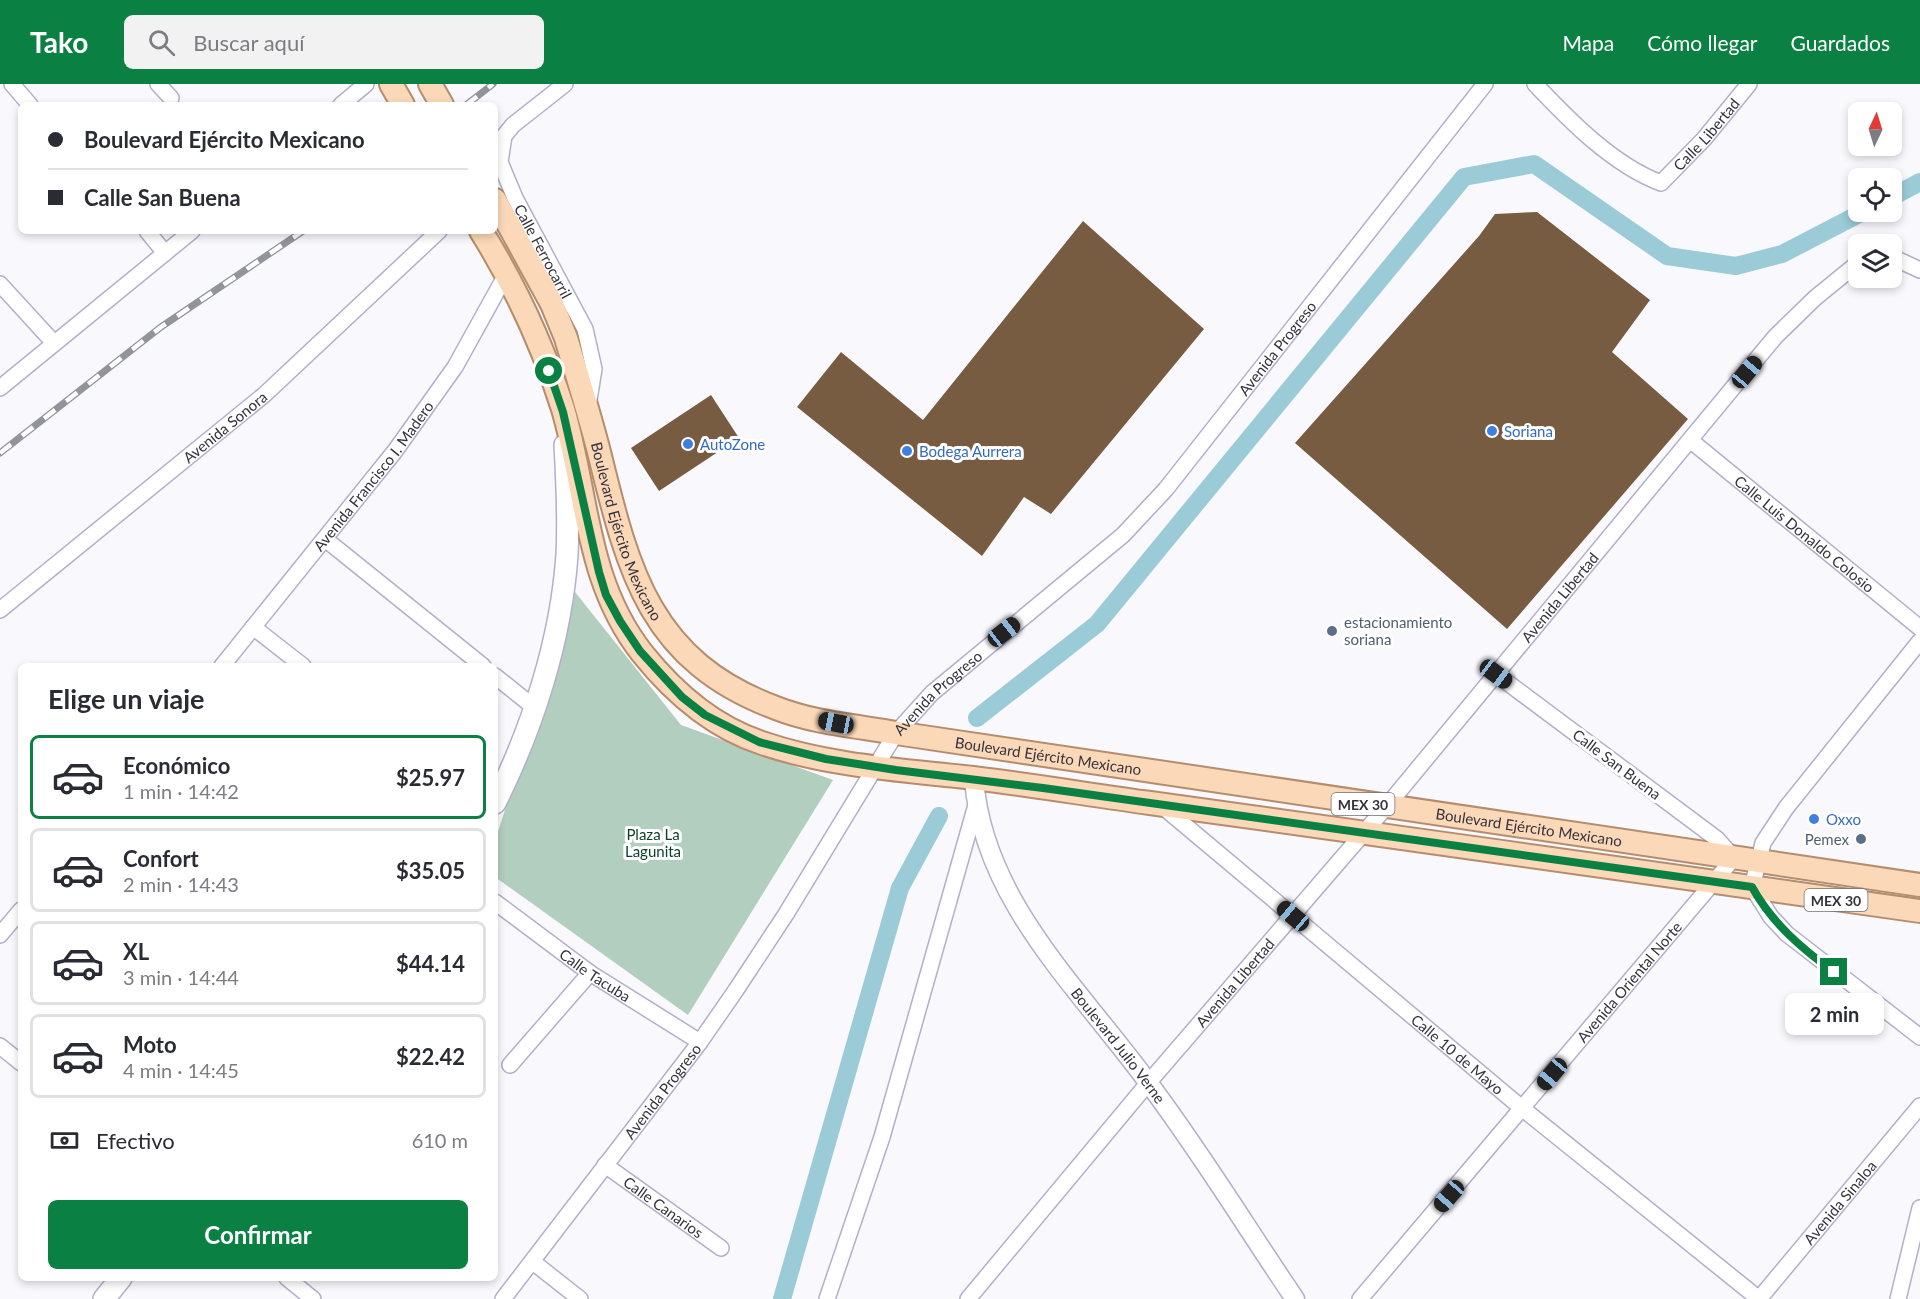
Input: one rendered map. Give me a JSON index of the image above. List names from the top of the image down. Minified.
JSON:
{"streets":{"main road":["Boulevard Ejército Mexicano","MEX 30"],"street":["Calle Libertad","Calle Ferrocarril","Avenida Progreso","Avenida Sonora","Avenida Francisco I. Madero","Calle Luis Donaldo Colosio","Avenida Libertad","Calle San Buena","Calle Tacuba","Avenida Oriental Norte","Boulevard Julio Verne","Calle 10 de Mayo","Avenida Sinaloa","Calle Canarios"]},"crossings":[["Calle Ferrocarril","Boulevard Ejército Mexicano"],["Avenida Progreso","Boulevard Ejército Mexicano"],["Avenida Progreso","Calle Tacuba"],["Avenida Progreso","Calle Canarios"],["Avenida Francisco I. Madero","Boulevard Ejército Mexicano"],["Boulevard Ejército Mexicano","Avenida Libertad"],["Boulevard Ejército Mexicano","Calle San Buena"],["Boulevard Ejército Mexicano","Avenida Oriental Norte"],["Boulevard Ejército Mexicano","Boulevard Julio Verne"],["Boulevard Ejército Mexicano","Calle 10 de Mayo"],["Calle Luis Donaldo Colosio","Avenida Libertad"],["Avenida Libertad","Calle San Buena"],["Avenida Libertad","Boulevard Julio Verne"],["Avenida Libertad","Calle 10 de Mayo"],["Calle San Buena","Avenida Oriental Norte"],["Avenida Oriental Norte","Calle 10 de Mayo"],["Calle 10 de Mayo","Avenida Sinaloa"]],"parks":["Plaza La Lagunita"],"places":["Soriana","AutoZone","Bodega Aurrera","estacionamiento soriana","Oxxo","Pemex"],"north":"top","page":{"header":"Tako","search":"Buscar aquí","nav":["Mapa","Cómo llegar","Guardados"],"banner":["Boulevard Ejército Mexicano","Calle San Buena"],"heading":"Elige un viaje","list":[{"name":"Económico","note":"1 min · 14:42","value":"$25.97"},{"name":"Confort","note":"2 min · 14:43","value":"$35.05"},{"name":"XL","note":"3 min · 14:44","value":"$44.14"},{"name":"Moto","note":"4 min · 14:45","value":"$22.42"}],"bubble":"2 min","pay":["Efectivo","610 m"],"buttons":"Confirmar"}}
